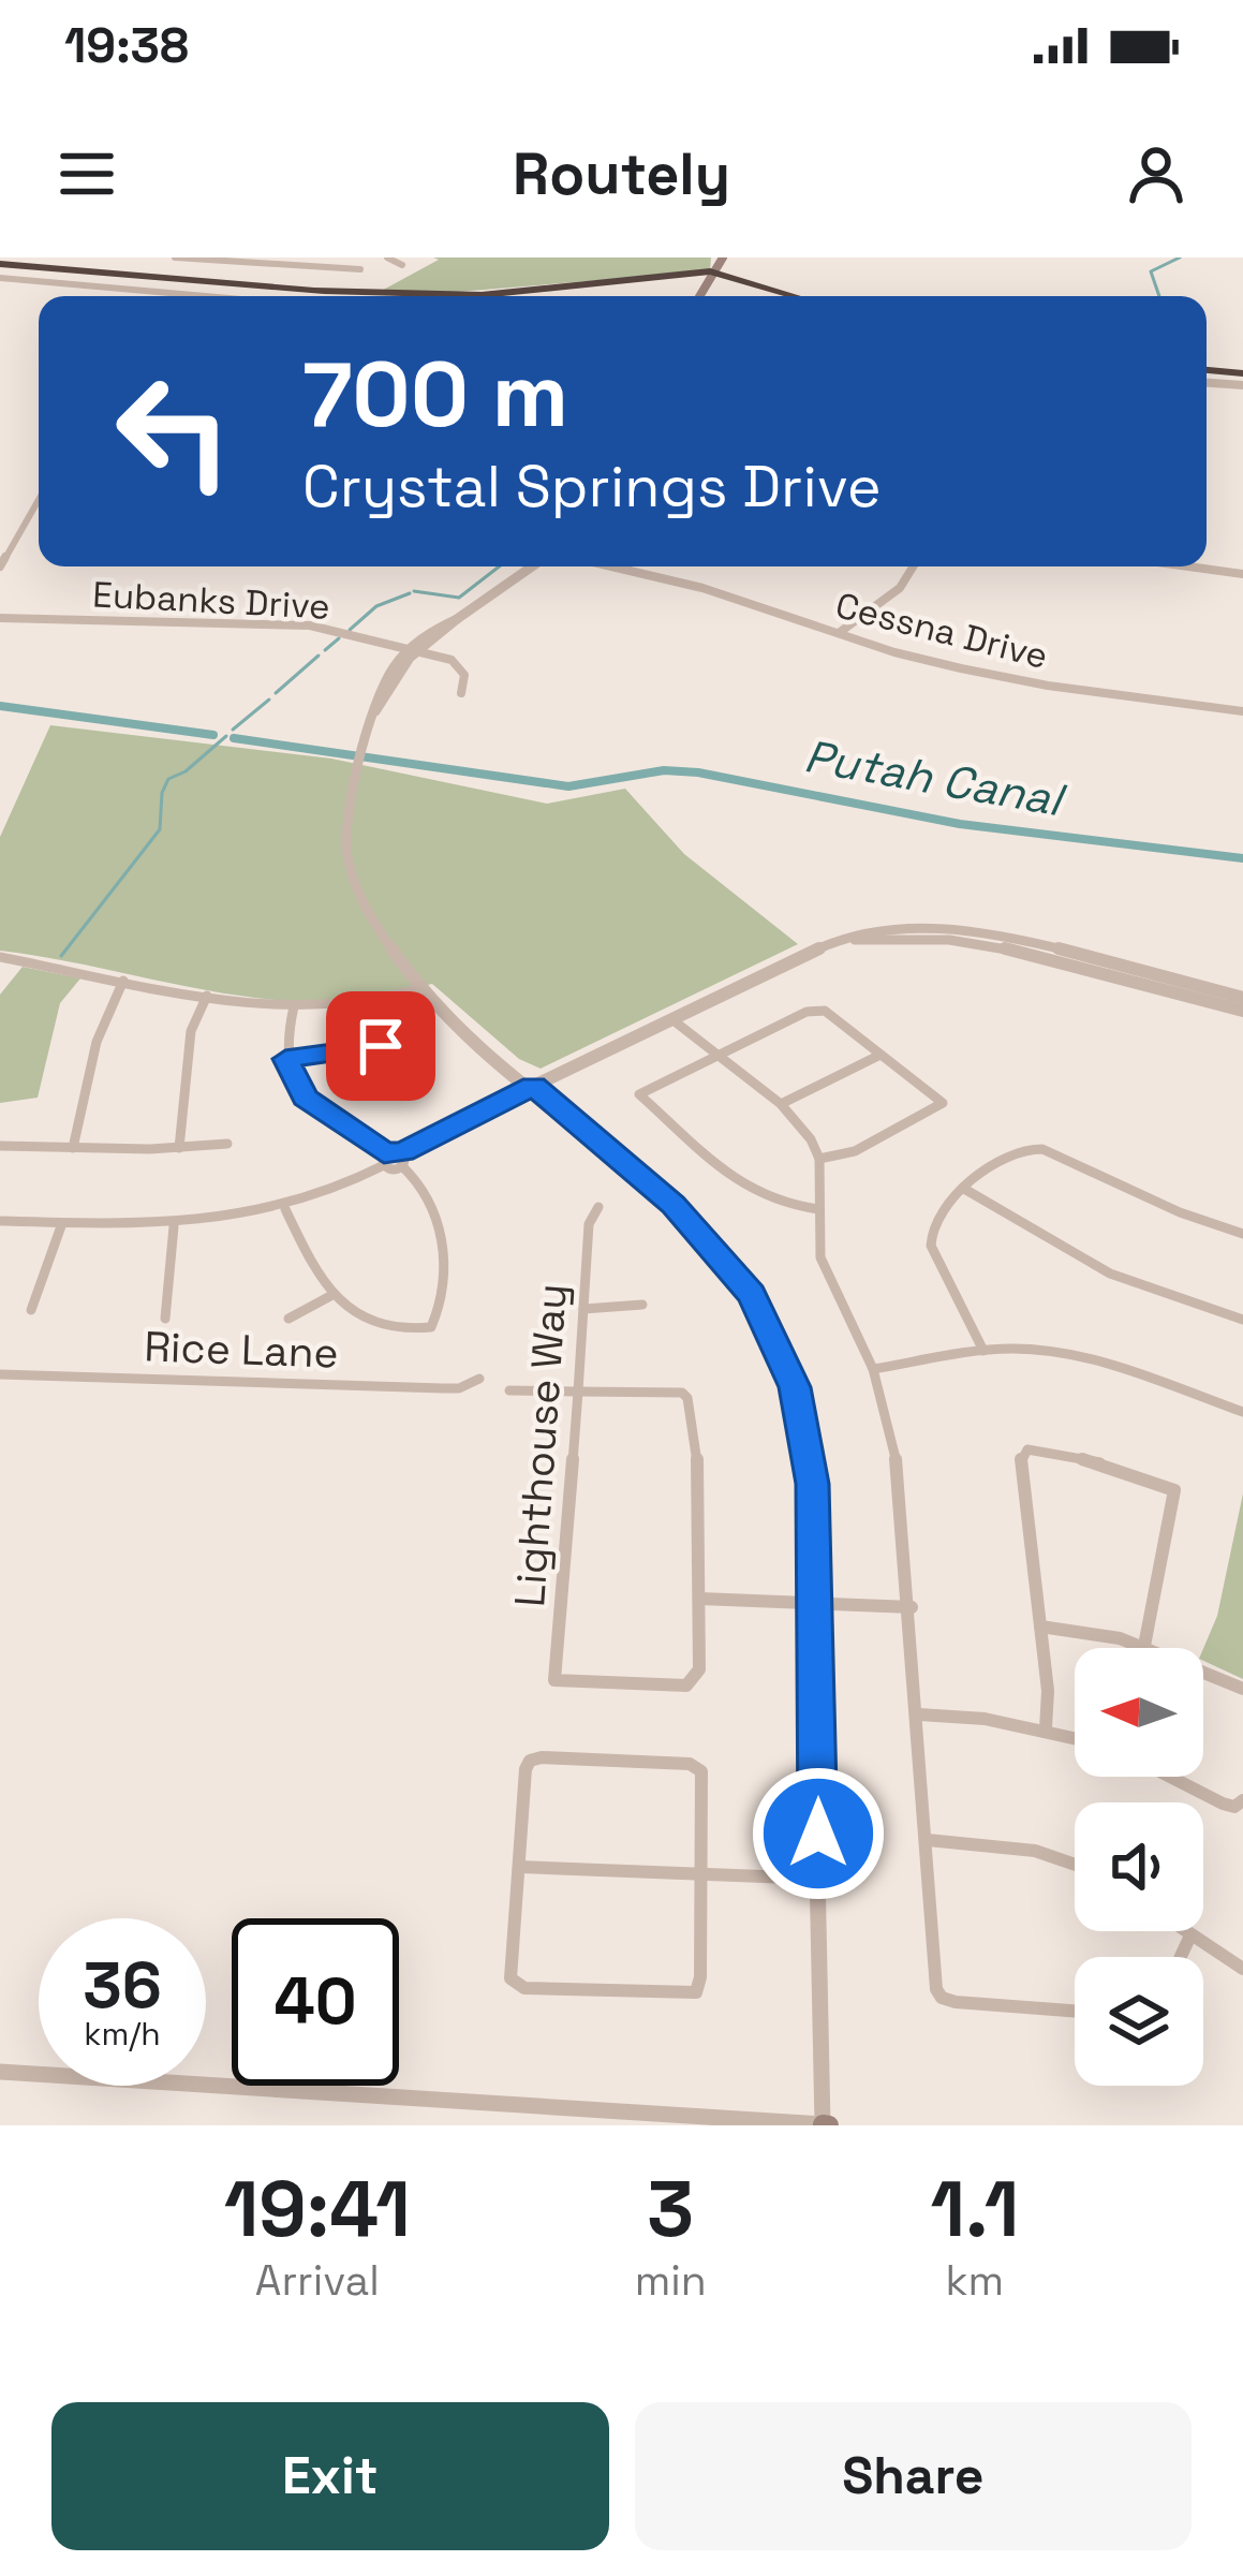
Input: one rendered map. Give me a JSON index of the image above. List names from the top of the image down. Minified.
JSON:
{"streets":{"street":["Eubanks Drive","Cessna Drive","Rice Lane","Lighthouse Way"]},"water":["Putah Canal"],"north":"left","page":{"status":"19:38","header":"Routely","turn":["700 m","Crystal Springs Drive"],"speed":"36 km/h","limit":"40","eta":["19:41","Arrival","3","min","1.1","km"],"buttons":["Exit","Share"]}}
